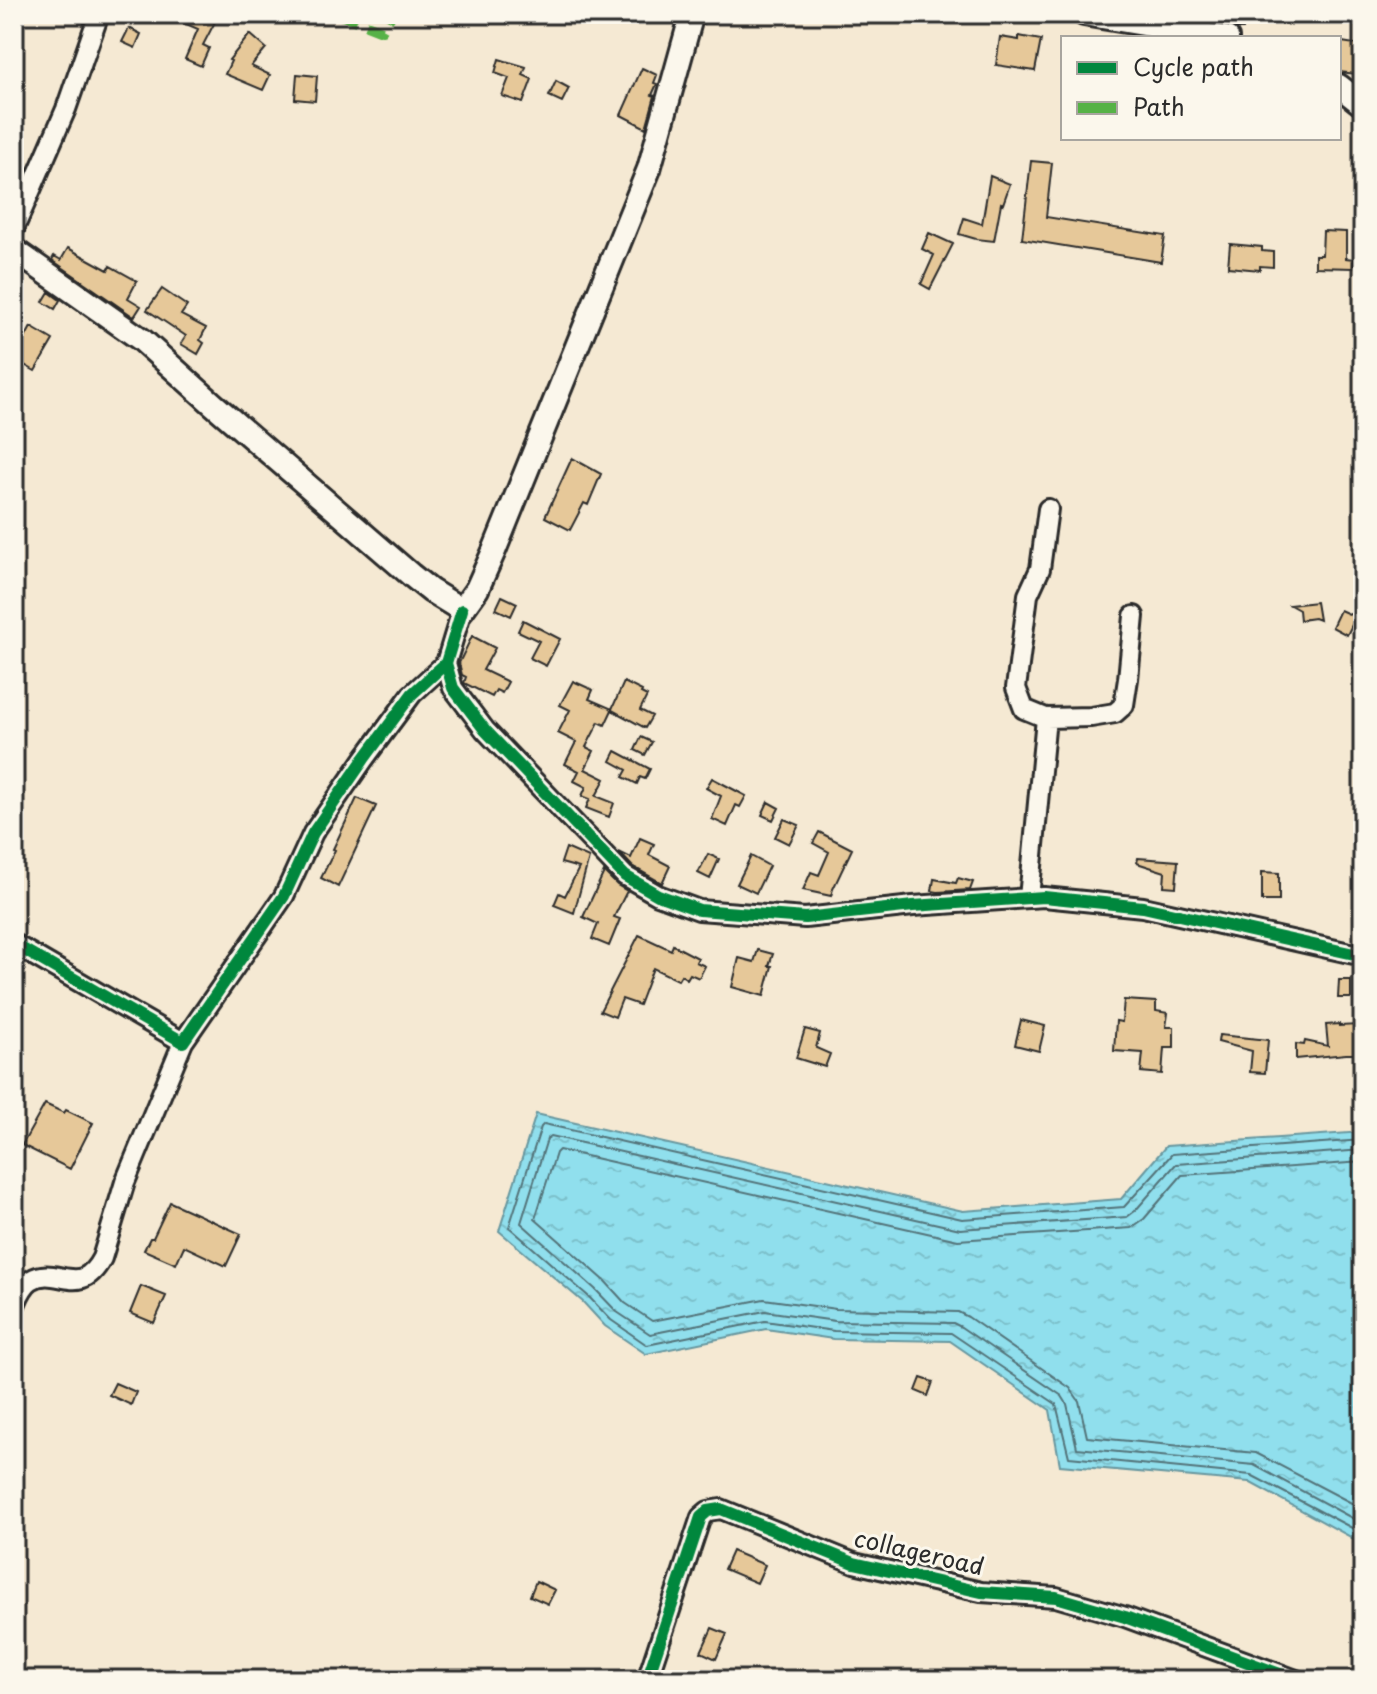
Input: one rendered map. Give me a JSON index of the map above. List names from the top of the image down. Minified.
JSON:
{"streets":{"street":["collageroad"]},"legend":["Cycle path","Path"]}
